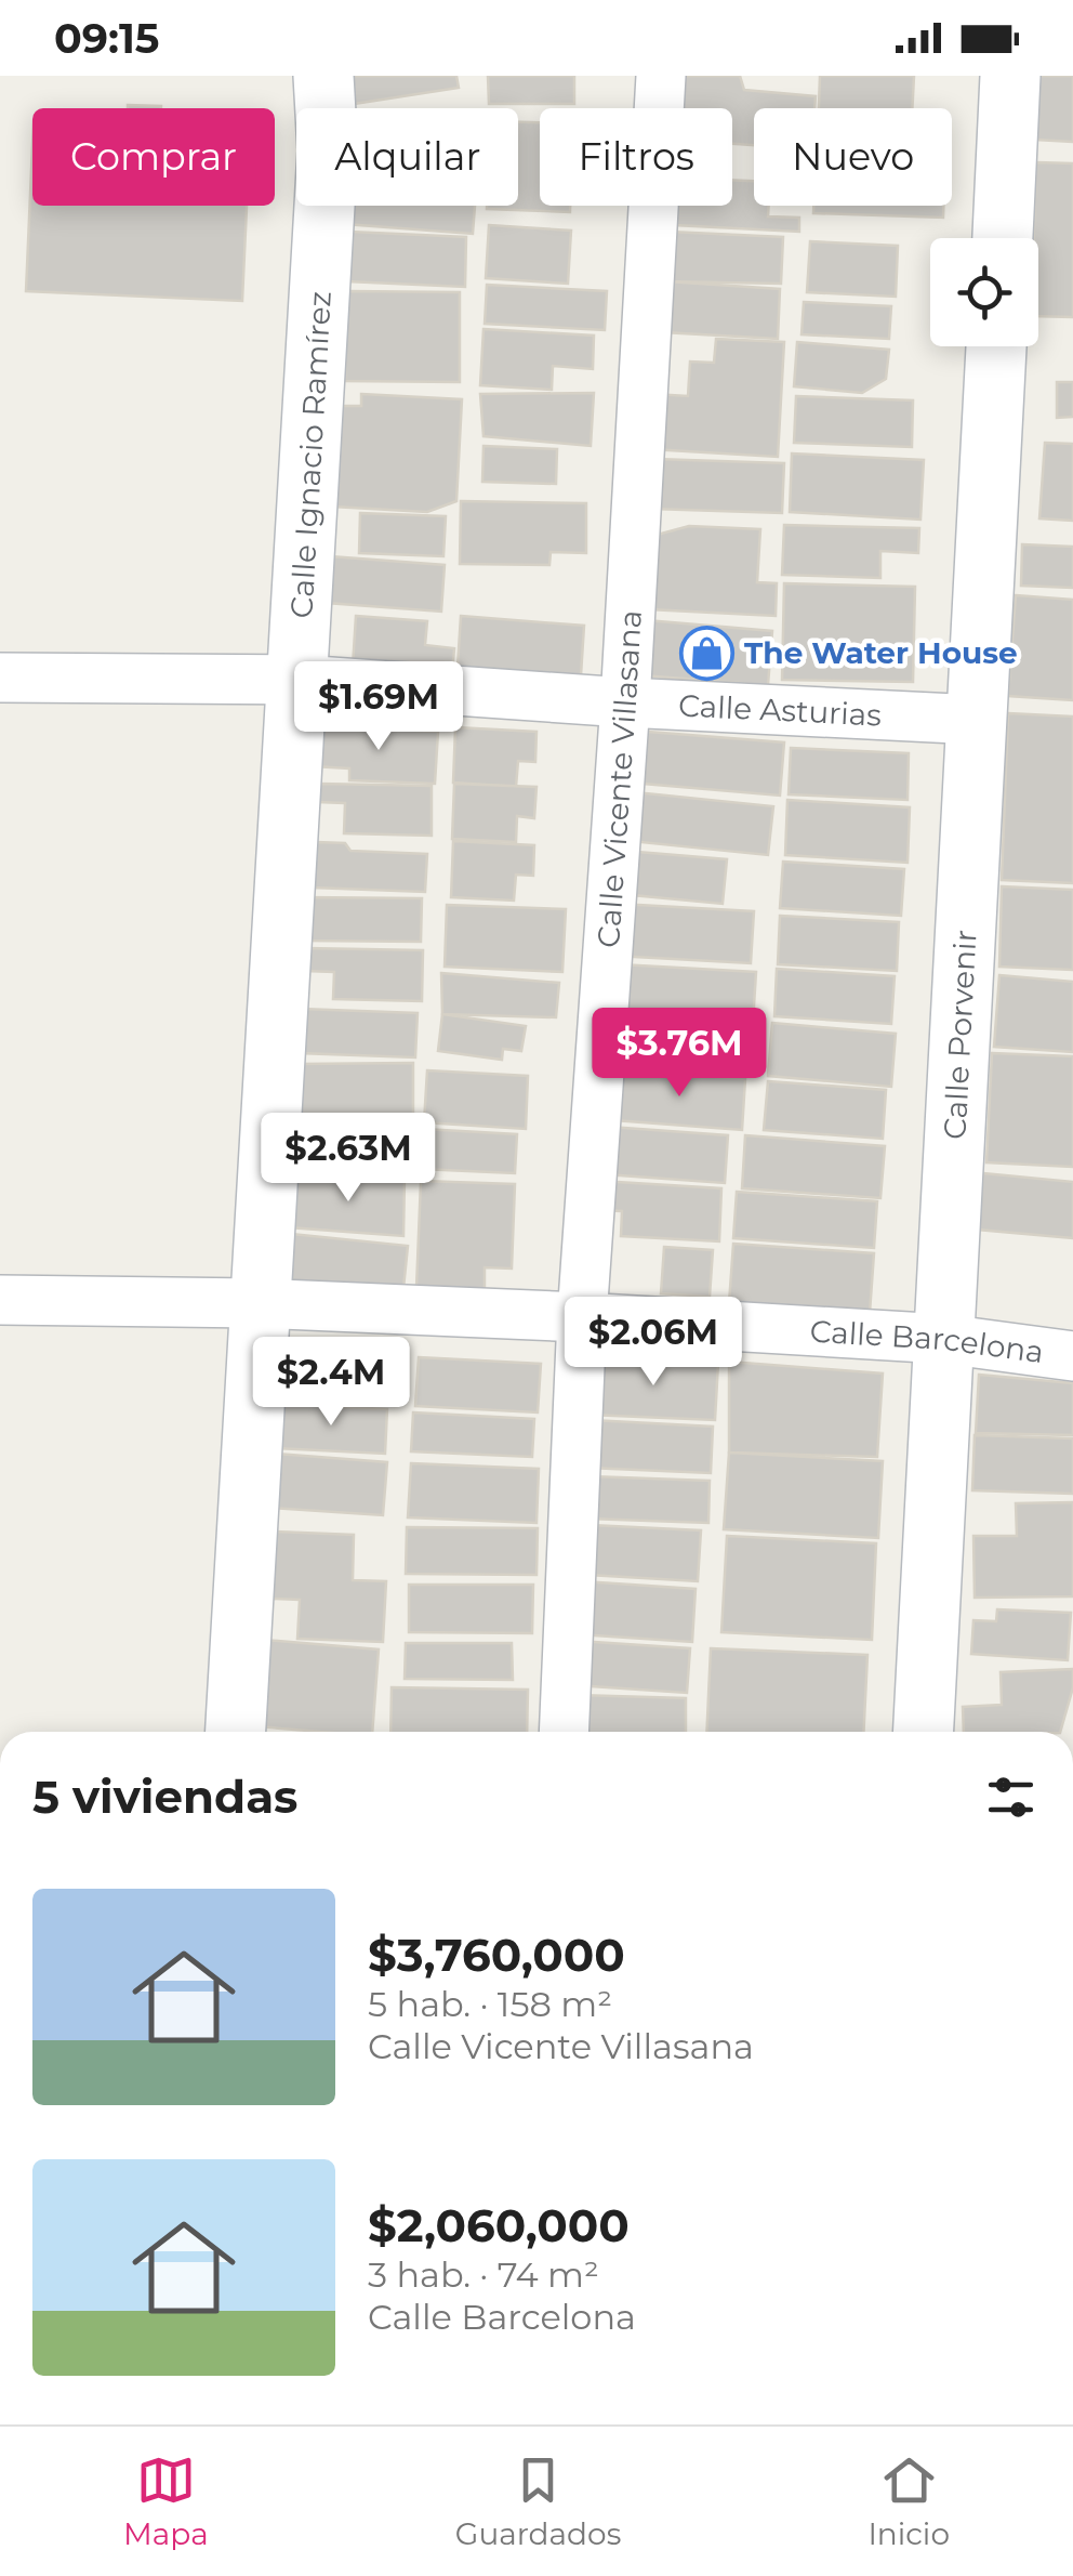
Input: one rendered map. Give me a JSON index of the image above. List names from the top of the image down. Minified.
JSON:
{"streets":{"street":["Calle Ignacio Ramírez","Calle Asturias","Calle Vicente Villasana","Calle Porvenir","Calle Barcelona"]},"crossings":[["Calle Ignacio Ramírez","Calle Asturias"],["Calle Ignacio Ramírez","Calle Barcelona"],["Calle Asturias","Calle Vicente Villasana"],["Calle Asturias","Calle Porvenir"],["Calle Vicente Villasana","Calle Barcelona"],["Calle Porvenir","Calle Barcelona"]],"places":{"shop":["The Water House"]},"page":{"status":"09:15","chip":["Comprar","Alquilar","Filtros","Nuevo"],"price":["$1.69M","$3.76M","$2.63M","$2.06M","$2.4M"],"heading":"5 viviendas","list":[{"name":"$3,760,000","note":"5 hab. · 158 m² · Calle Vicente Villasana"},{"name":"$2,060,000","note":"3 hab. · 74 m² · Calle Barcelona"}],"tabs":["Mapa","Guardados","Inicio"]}}
